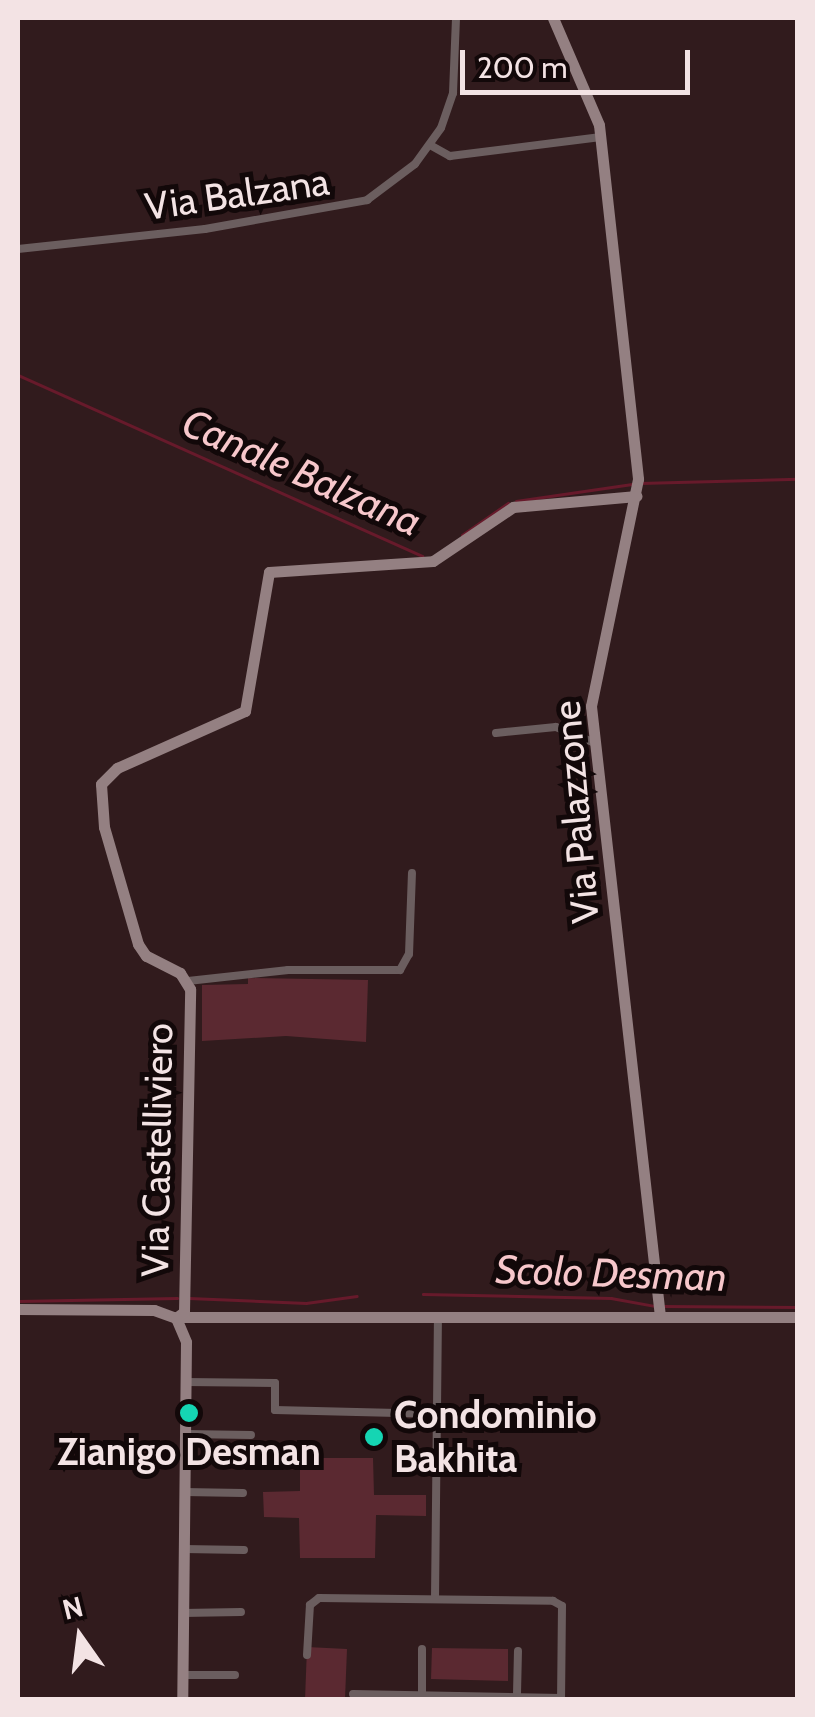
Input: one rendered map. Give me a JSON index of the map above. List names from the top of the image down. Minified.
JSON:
{"streets":{"street":["Via Balzana","Via Palazzone","Via Castelliviero"]},"crossings":[["Via Palazzone","Via Castelliviero"]],"water":["Canale Balzana","Scolo Desman"],"places":["Zianigo Desman","Condominio Bakhita"],"scale_bar":"200 m","north":"top"}
